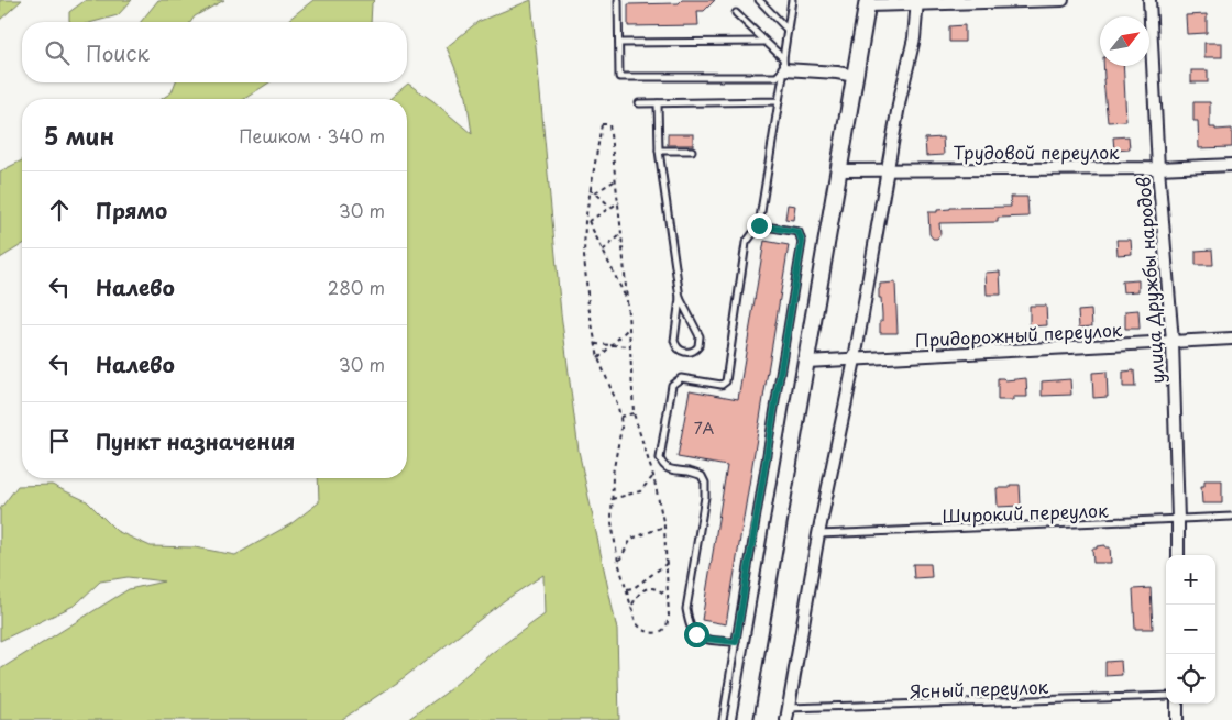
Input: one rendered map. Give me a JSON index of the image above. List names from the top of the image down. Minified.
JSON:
{"streets":{"street":["Трудовой переулок","улица Дружбы народов","Придорожный переулок"],"lane":["Широкий переулок","Ясный переулок"]},"crossings":[["Трудовой переулок","улица Дружбы народов"],["улица Дружбы народов","Придорожный переулок"],["улица Дружбы народов","Широкий переулок"]],"house_numbers":["7А"],"north":"top right","page":{"search":"Поиск","heading":["5 мин","Пешком · 340 m"],"list":[["Прямо","30 m"],["Налево","280 m"],["Налево","30 m"],"Пункт назначения"],"map_buttons":["+","−"]}}
